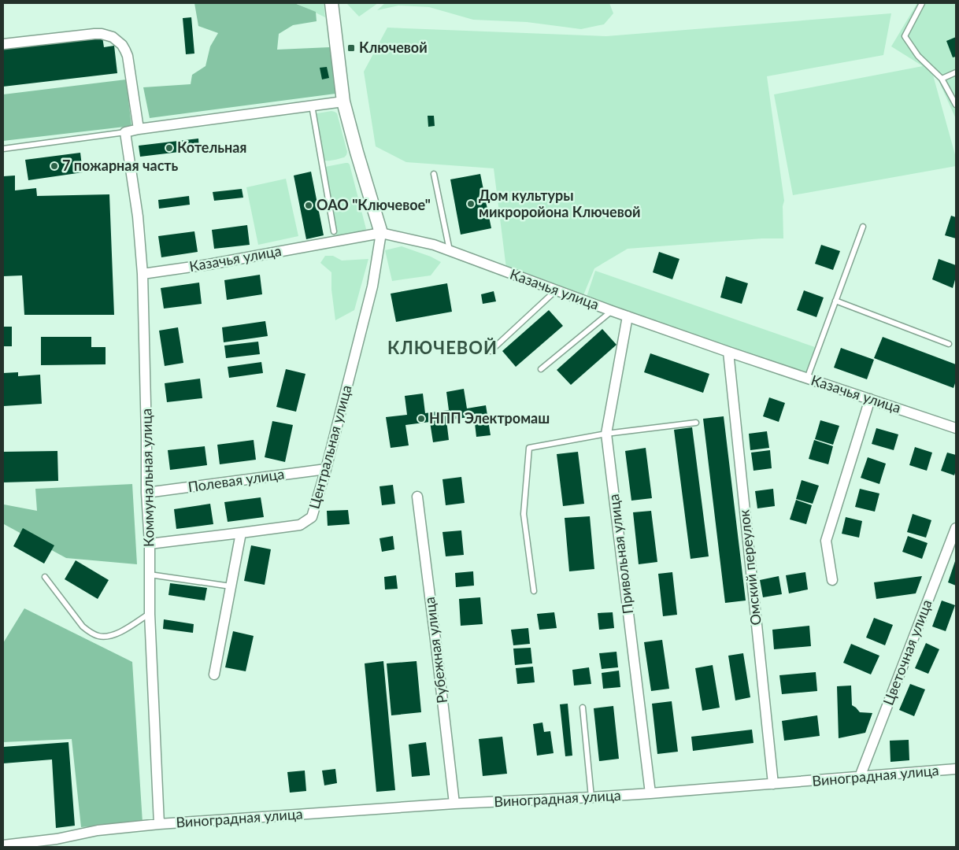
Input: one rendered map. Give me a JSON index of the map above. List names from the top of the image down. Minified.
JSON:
{"streets":{"street":["Казачья улица","Центральная улица","Коммунальная улица","Полевая улица","Привольная улица","Омский переулок","Рубежная улица","Цветочная улица","Виноградная улица"]},"crossings":[["Казачья улица","Центральная улица"],["Казачья улица","Коммунальная улица"],["Казачья улица","Привольная улица"],["Казачья улица","Омский переулок"],["Центральная улица","Коммунальная улица"],["Центральная улица","Полевая улица"],["Коммунальная улица","Полевая улица"],["Коммунальная улица","Виноградная улица"],["Привольная улица","Виноградная улица"],["Омский переулок","Виноградная улица"],["Рубежная улица","Виноградная улица"],["Цветочная улица","Виноградная улица"]],"districts":["КЛЮЧЕВОЙ"],"places":{"transit":["Ключевой"],"other":["Котельная","7 пожарная часть","Дом культуры микроройона Ключевой","ОАО \"Ключевое\"","НПП Электромаш"]}}
